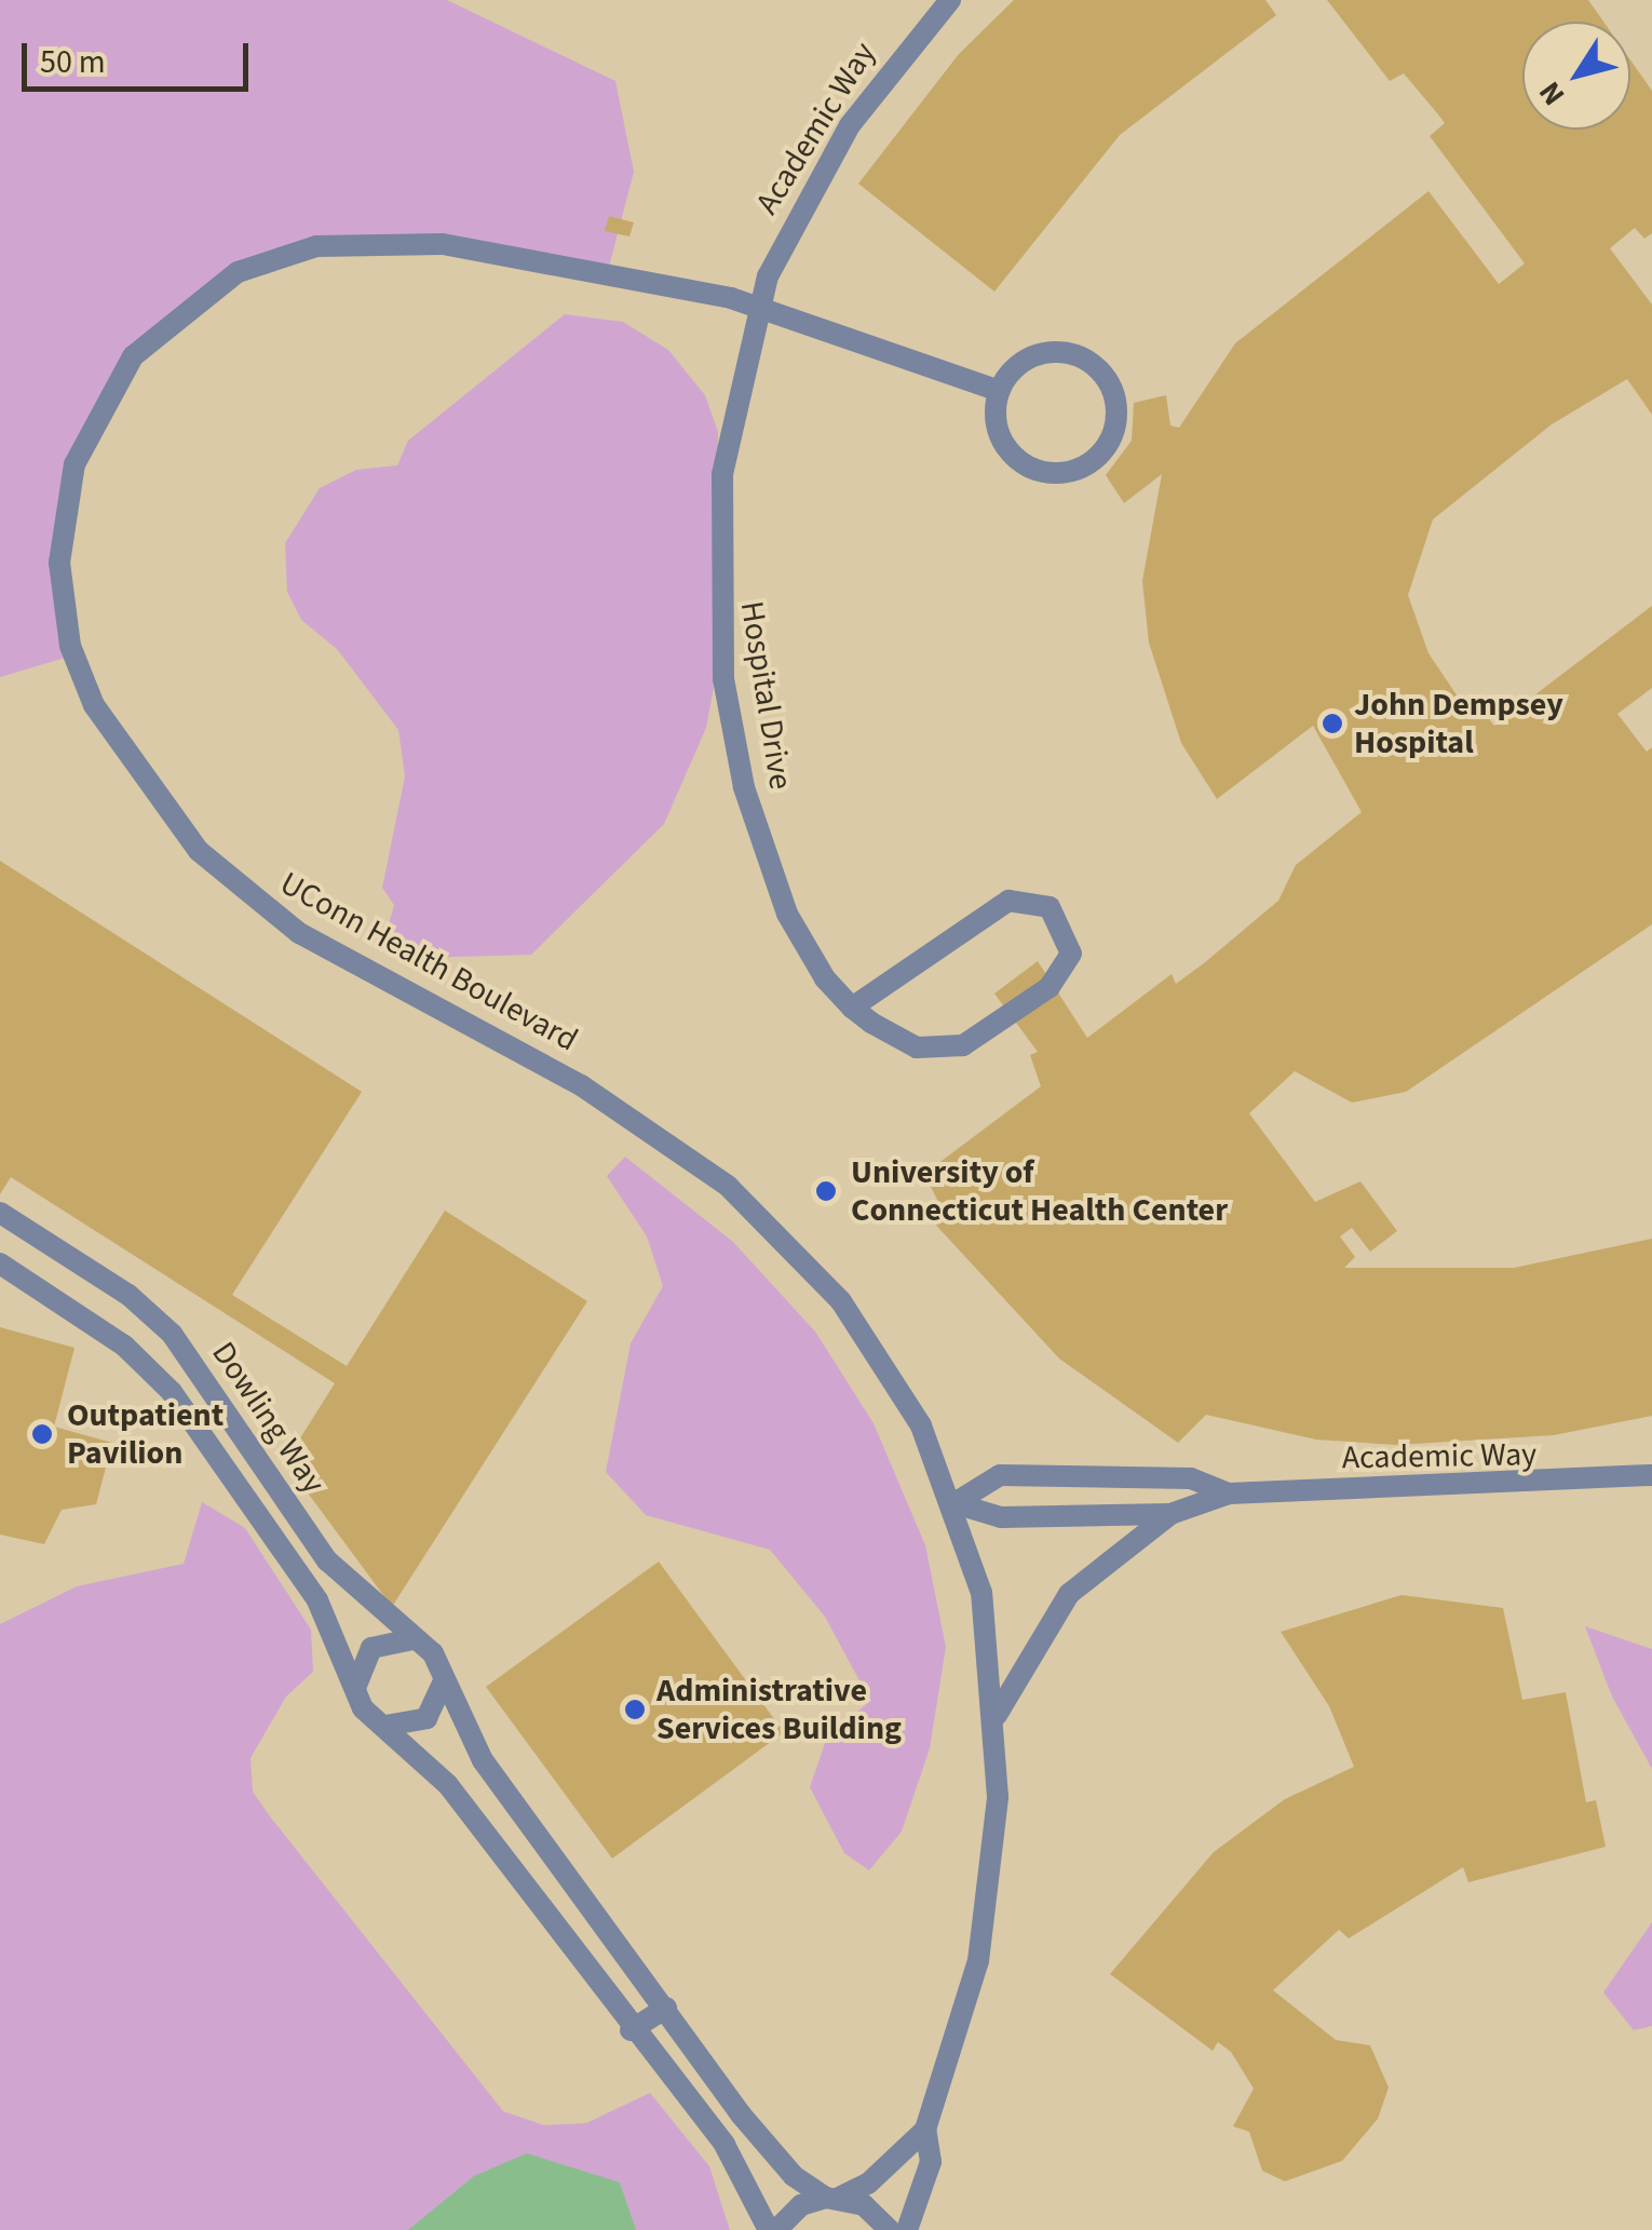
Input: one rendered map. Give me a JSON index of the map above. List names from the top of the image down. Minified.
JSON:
{"streets":{"street":["Academic Way","Hospital Drive","UConn Health Boulevard","Dowling Way"]},"crossings":[["Academic Way","Hospital Drive"],["Academic Way","UConn Health Boulevard"],["Hospital Drive","UConn Health Boulevard"]],"places":["John Dempsey Hospital","University of Connecticut Health Center","Outpatient Pavilion","Administrative Services Building"],"scale_bar":"50 m","north":"bottom left"}
